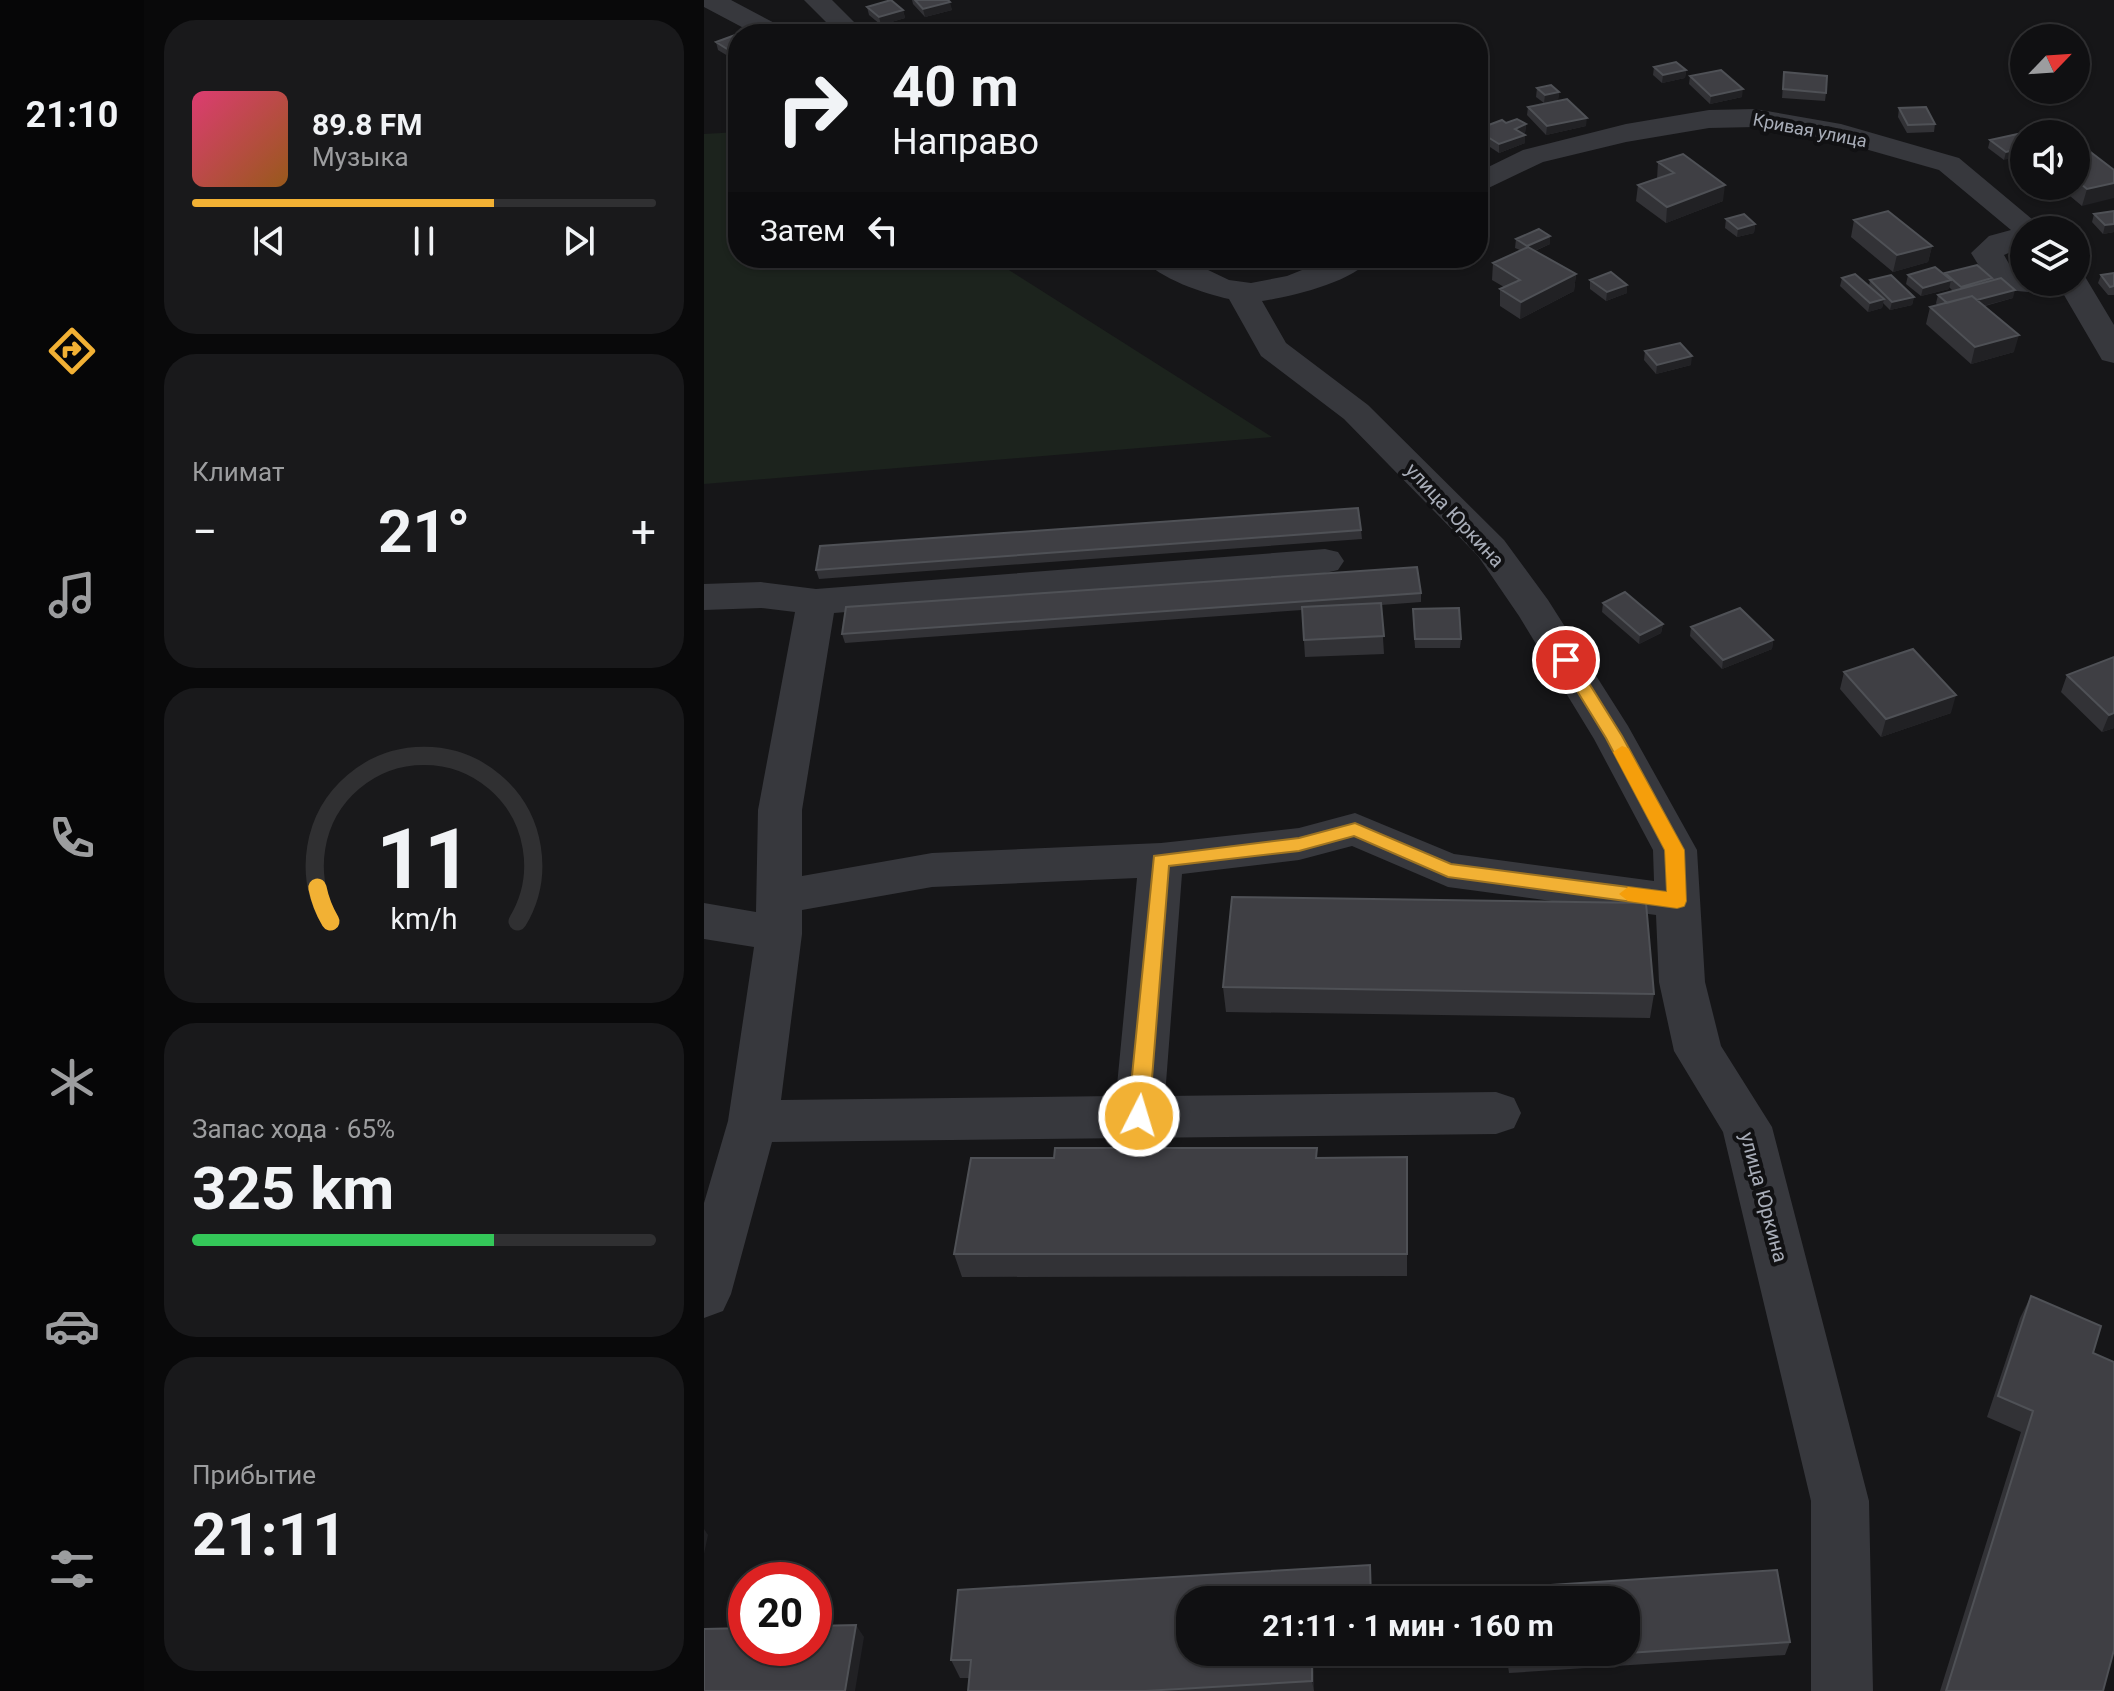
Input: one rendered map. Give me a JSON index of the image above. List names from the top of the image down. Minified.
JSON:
{"streets":{"street":["Кривая улица","улица Юркина"]},"north":"top right","page":{"tabs":"21:10","turn":["40 m","Направо"],"song":["89.8 FM","Музыка"],"then":"Затем","tile":["Климат",["Запас хода · 65%","325 km"],["Прибытие","21:11"]],"heat":["−","21°","+"],"limit":"20","trip":"21:11 · 1 мин · 160 m","gauge":["11","km/h"]}}
